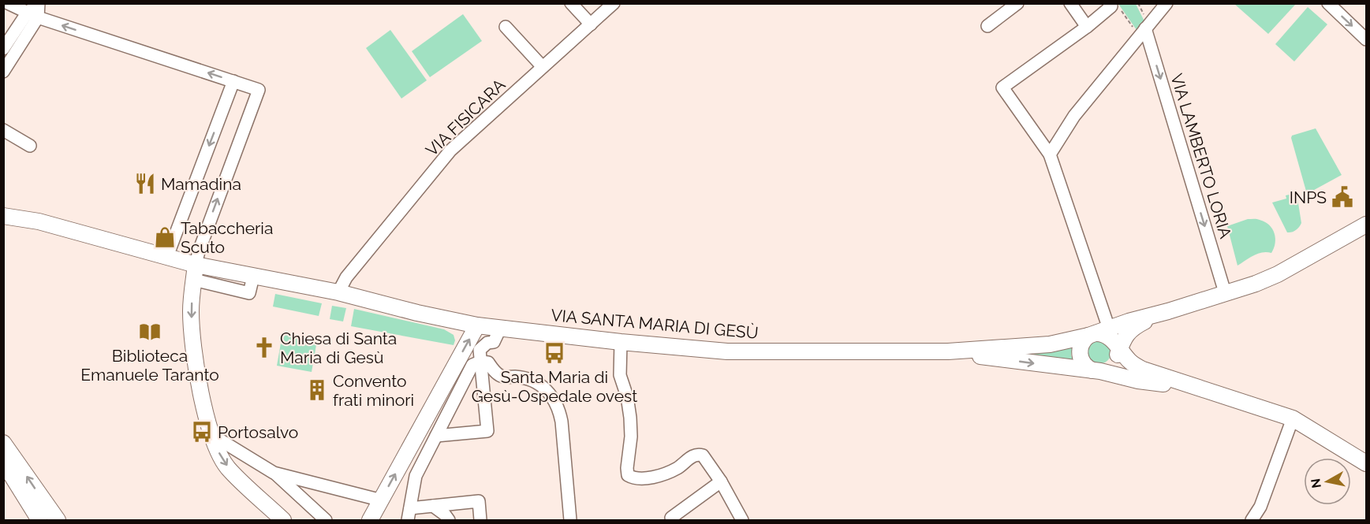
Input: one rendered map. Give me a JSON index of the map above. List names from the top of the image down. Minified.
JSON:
{"streets":{"main road":["VIA SANTA MARIA DI GESÙ"],"street":["VIA FISICARA","VIA LAMBERTO LORIA"]},"one_way":["VIA LAMBERTO LORIA"],"places":{"restaurant":["Mamadina"],"public building":["INPS"],"shop":["Tabaccheria Scuto"],"library":["Biblioteca Emanuele Taranto"],"church":["Chiesa di Santa Maria di Gesù"],"bus stop":["Santa Maria di Gesù-Ospedale ovest","Portosalvo"],"building":["Convento frati minori"]},"north":"left"}
